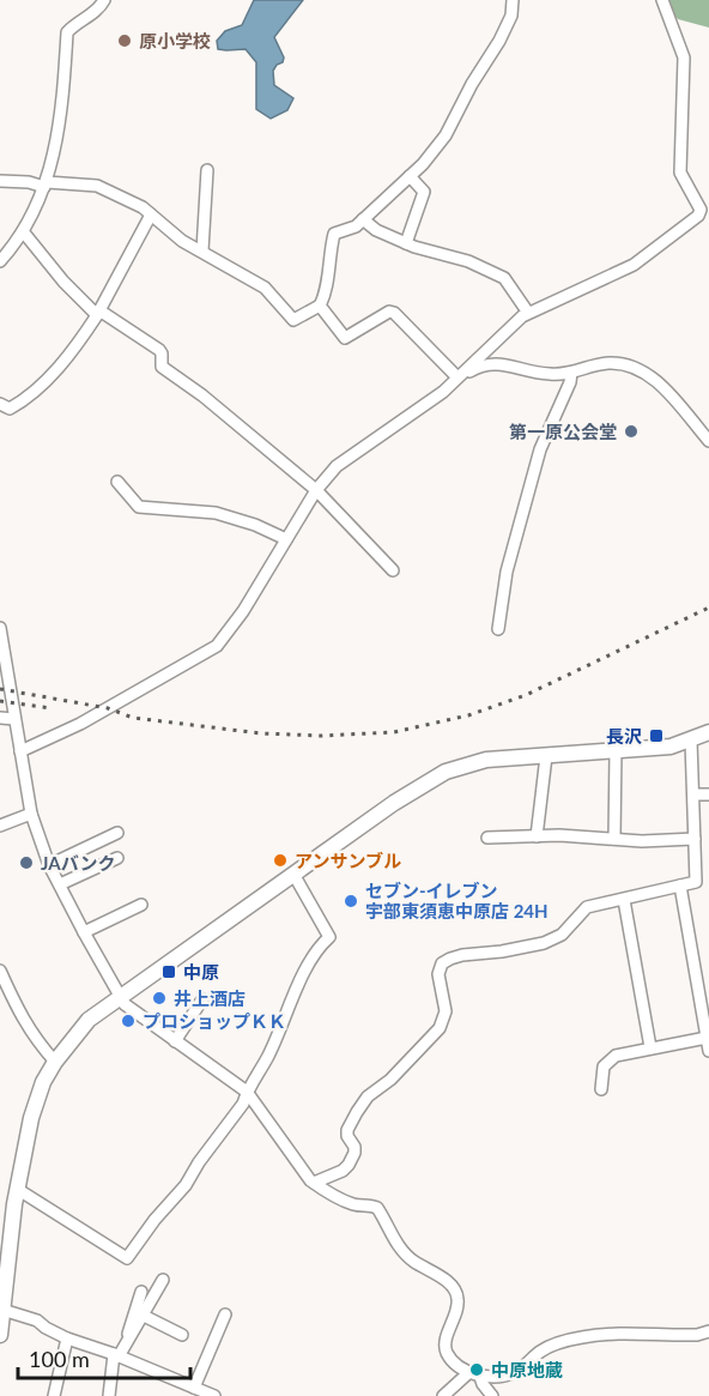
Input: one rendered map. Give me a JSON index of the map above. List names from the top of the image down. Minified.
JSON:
{"places":{"other":["原小学校","第一原公会堂","アンサンブル","JAバンク","セブン-イレブン 宇部東須恵中原店 24H","井上酒店","プロショップＫＫ","中原地蔵"],"transit":["長沢","中原"]},"scale_bar":"100 m"}
